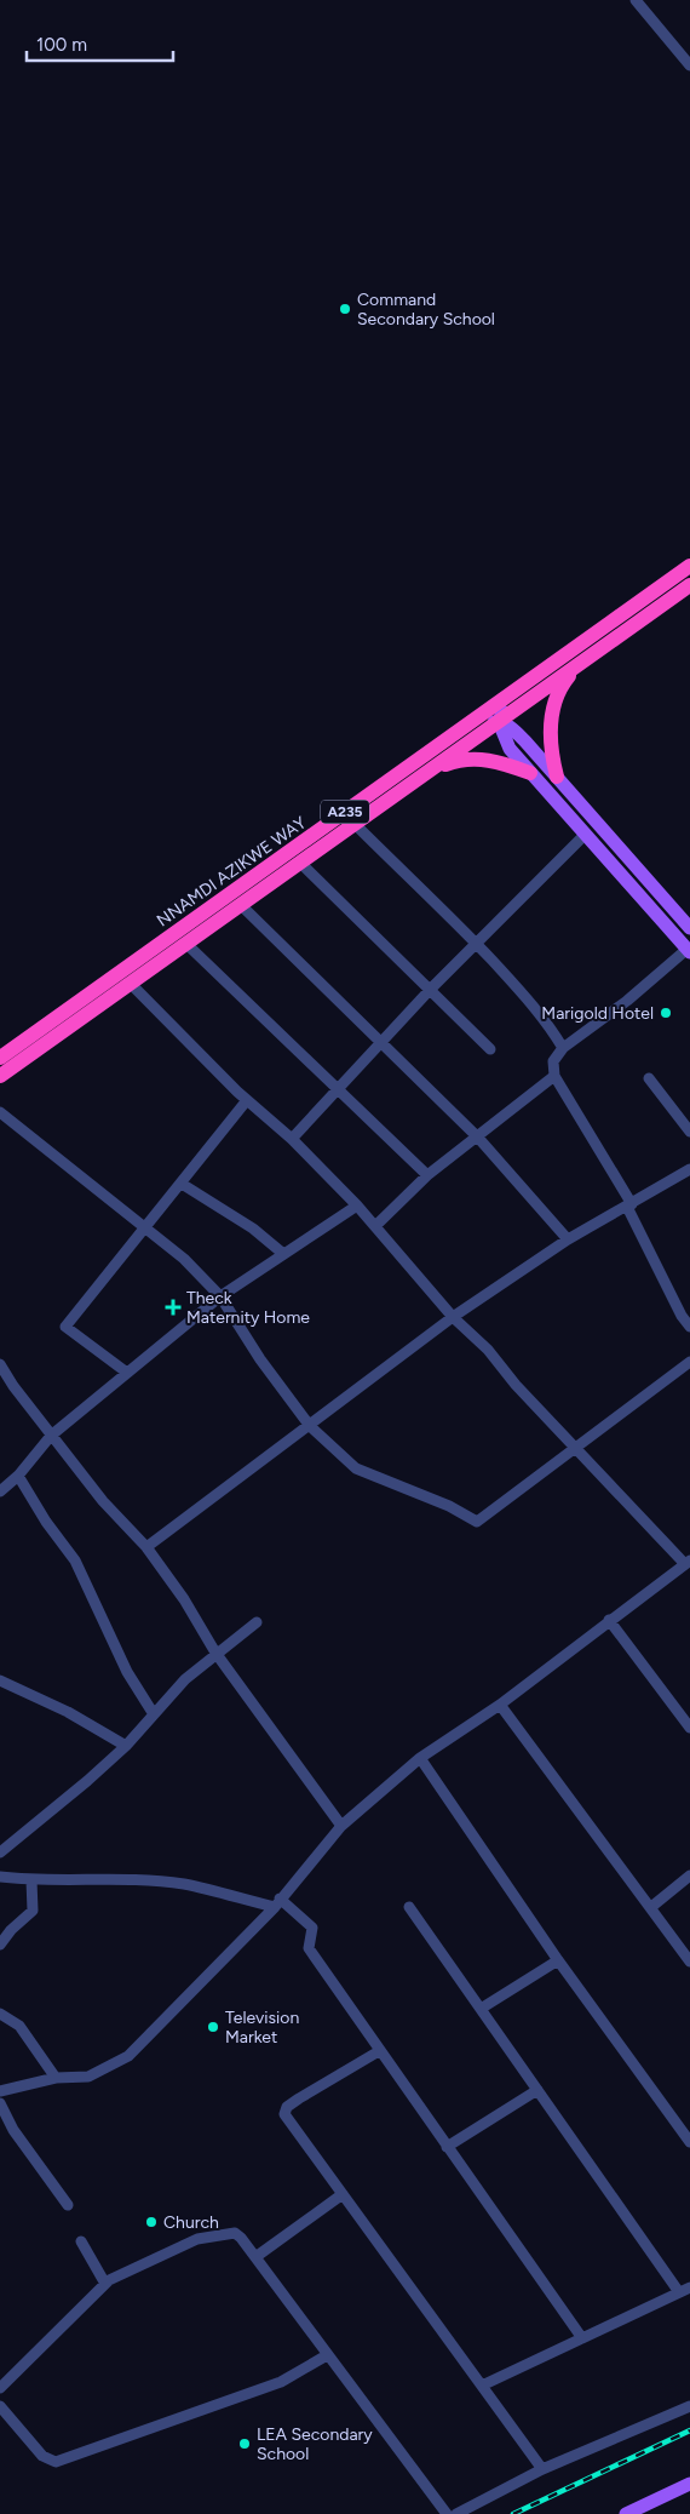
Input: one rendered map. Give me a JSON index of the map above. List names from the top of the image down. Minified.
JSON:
{"streets":{"highway":["A235","NNAMDI AZIKWE WAY"]},"places":{"other":["Command Secondary School","Marigold Hotel","Television Market","Church","LEA Secondary School"],"health":["Theck Maternity Home"]},"scale_bar":"100 m"}
